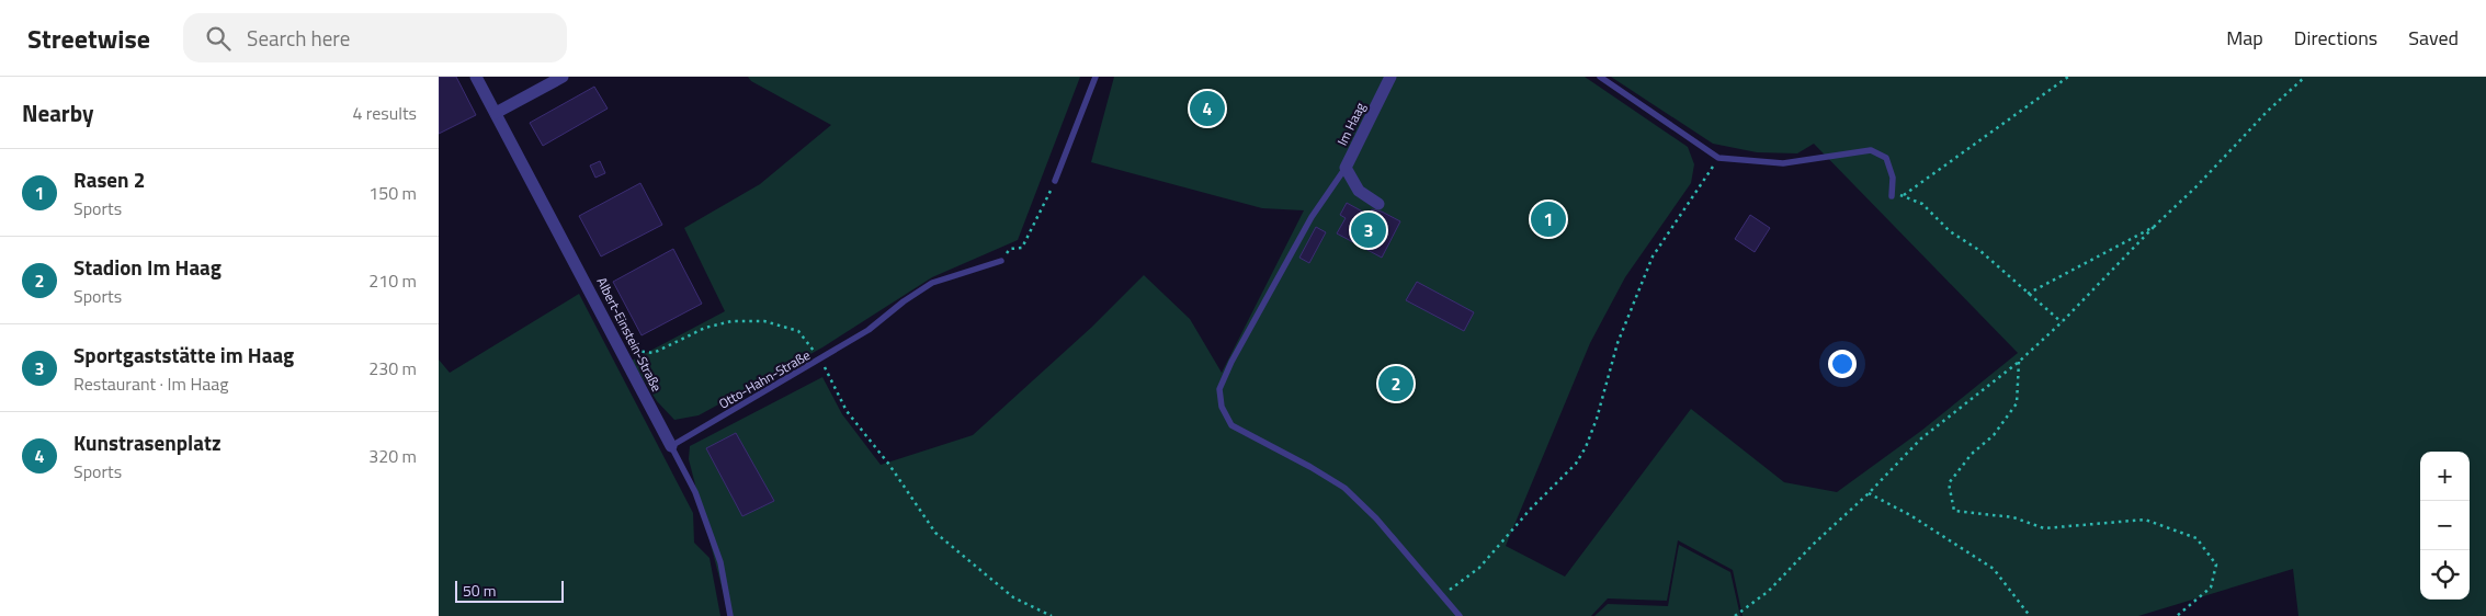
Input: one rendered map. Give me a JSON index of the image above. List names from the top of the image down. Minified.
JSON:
{"streets":{"street":["Im Haag","Albert-Einstein-Straße"],"lane":["Otto-Hahn-Straße"]},"crossings":[["Albert-Einstein-Straße","Otto-Hahn-Straße"]],"scale_bar":"50 m","page":{"header":"Streetwise","search":"Search here","nav":["Map","Directions","Saved"],"heading":["Nearby","4 results"],"pins":["4","1","3","2"],"list":[{"mark":"1","name":"Rasen 2","note":"Sports","value":"150 m"},{"mark":"2","name":"Stadion Im Haag","note":"Sports","value":"210 m"},{"mark":"3","name":"Sportgaststätte im Haag","note":"Restaurant · Im Haag","value":"230 m"},{"mark":"4","name":"Kunstrasenplatz","note":"Sports","value":"320 m"}],"map_buttons":["+","−"],"scale":"50 m"}}
